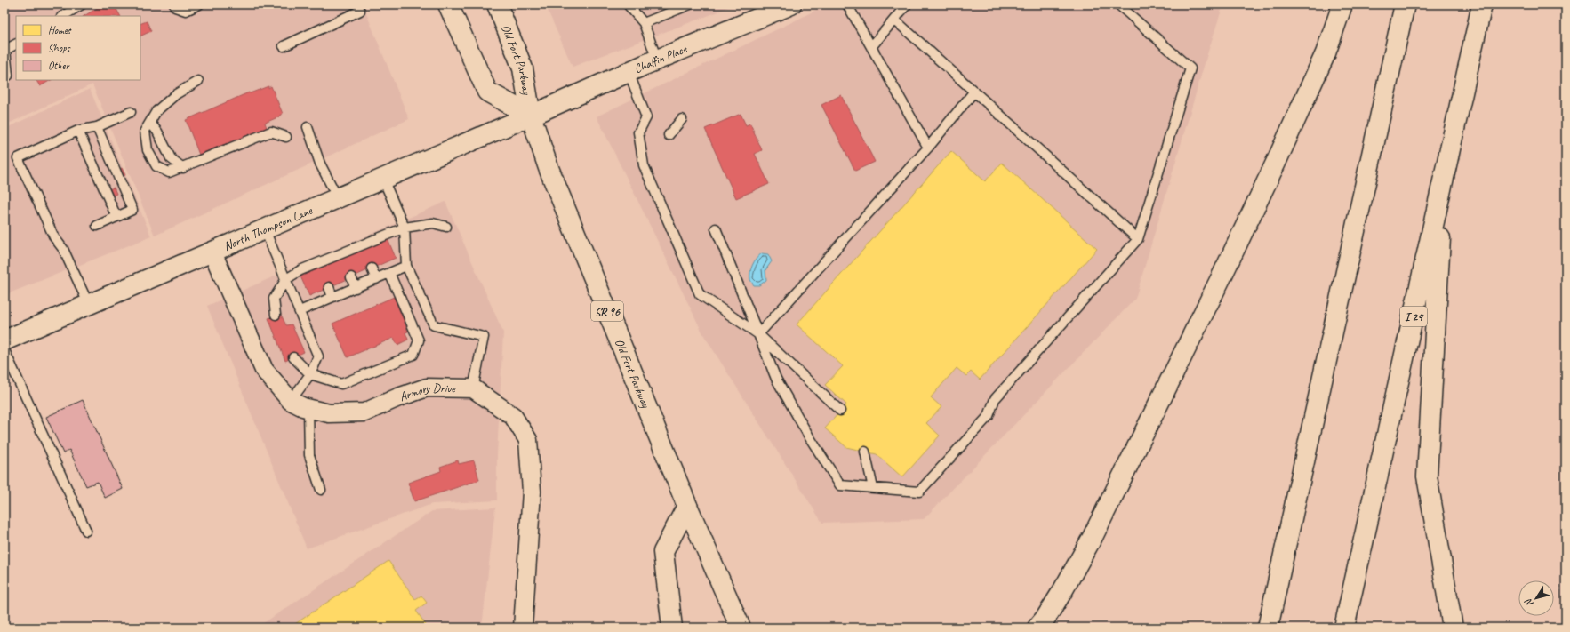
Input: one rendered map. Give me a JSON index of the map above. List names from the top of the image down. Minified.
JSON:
{"streets":{"main road":["Chaffin Place","Old Fort Parkway","North Thompson Lane","SR 96","I 24"],"street":["Armory Drive"]},"crossings":[["Chaffin Place","Old Fort Parkway"],["Chaffin Place","North Thompson Lane"],["Old Fort Parkway","North Thompson Lane"],["North Thompson Lane","Armory Drive"]],"legend":["Homes","Shops","Other"],"north":"bottom left"}
